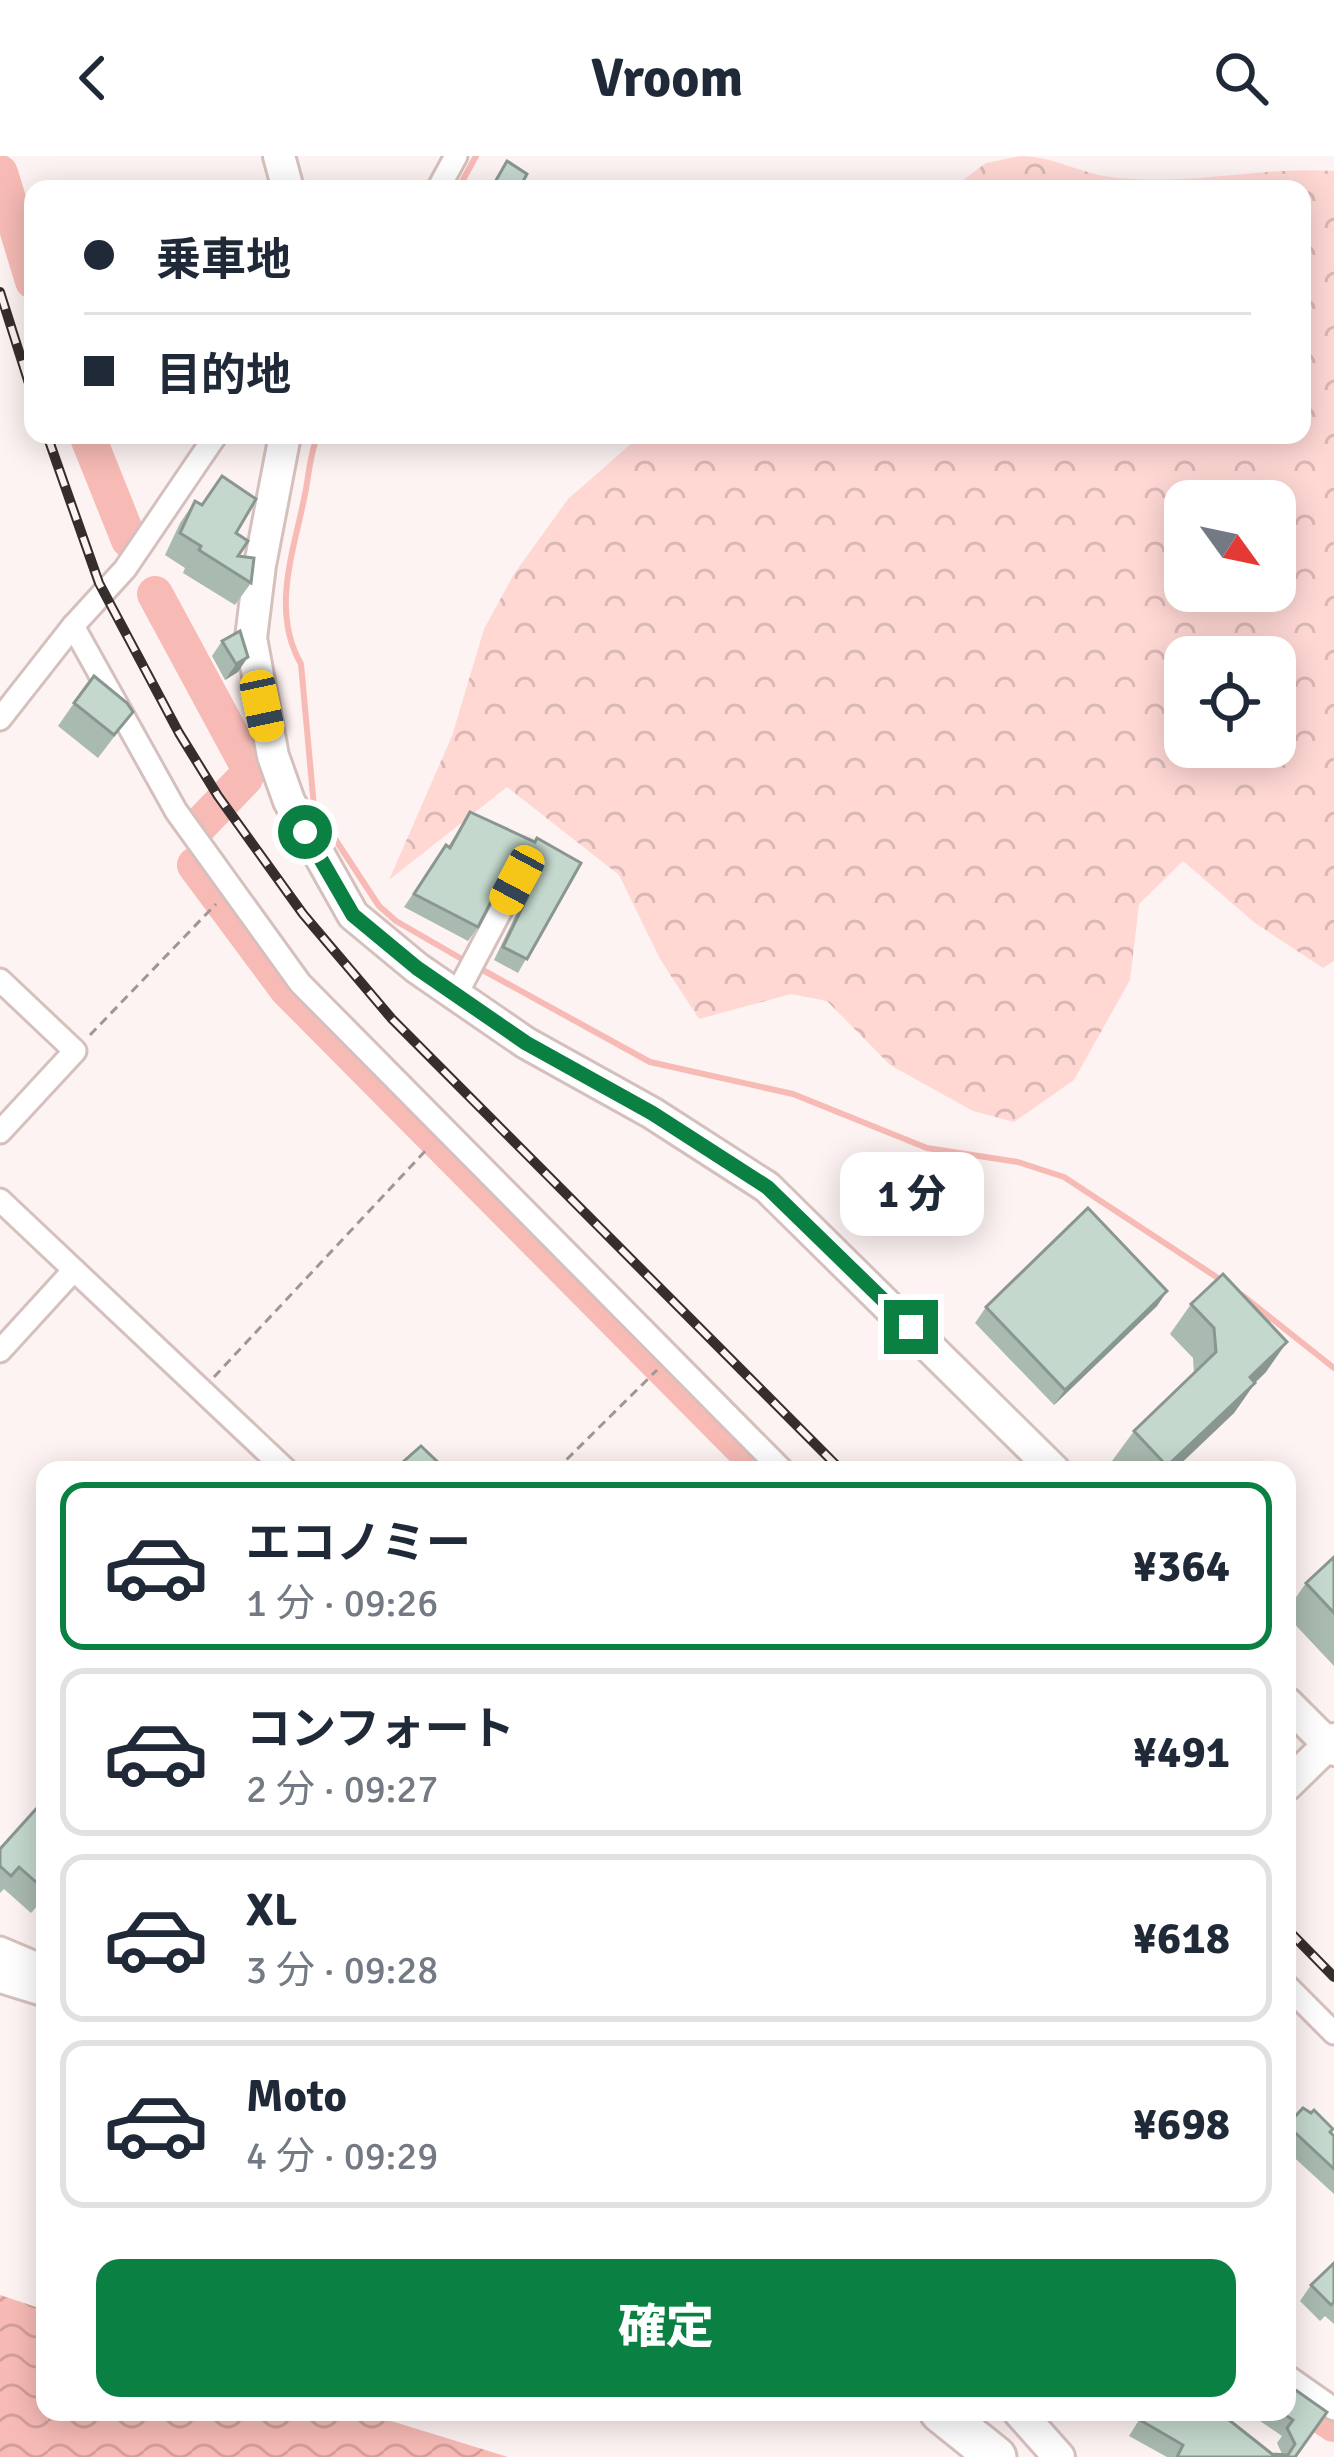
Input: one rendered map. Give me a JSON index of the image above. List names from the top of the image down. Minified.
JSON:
{"north":"bottom right","page":{"header":"Vroom","banner":["乗車地","目的地"],"bubble":"1 分","list":[{"name":"エコノミー","note":"1 分 · 09:26","value":"¥364"},{"name":"コンフォート","note":"2 分 · 09:27","value":"¥491"},{"name":"XL","note":"3 分 · 09:28","value":"¥618"},{"name":"Moto","note":"4 分 · 09:29","value":"¥698"}],"buttons":"確定"}}
